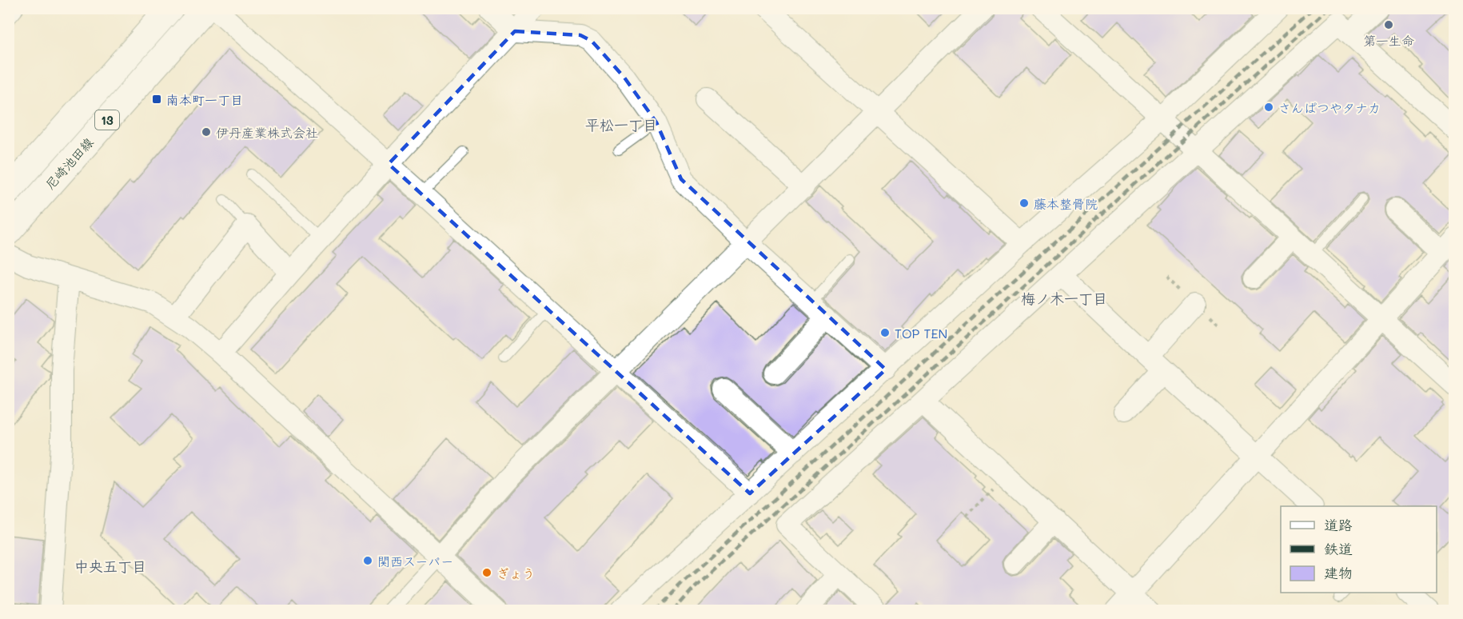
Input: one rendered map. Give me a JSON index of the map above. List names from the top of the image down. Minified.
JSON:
{"streets":{"main road":["13","尼崎池田線"]},"districts":["平松一丁目","梅ノ木一丁目","中央五丁目"],"places":{"other":["第一生命","さんぱつやタナカ","伊丹産業株式会社","藤本整骨院","TOP TEN","関西スーパー","ぎょう"],"transit":["南本町一丁目"]},"legend":["道路","鉄道","建物"]}
